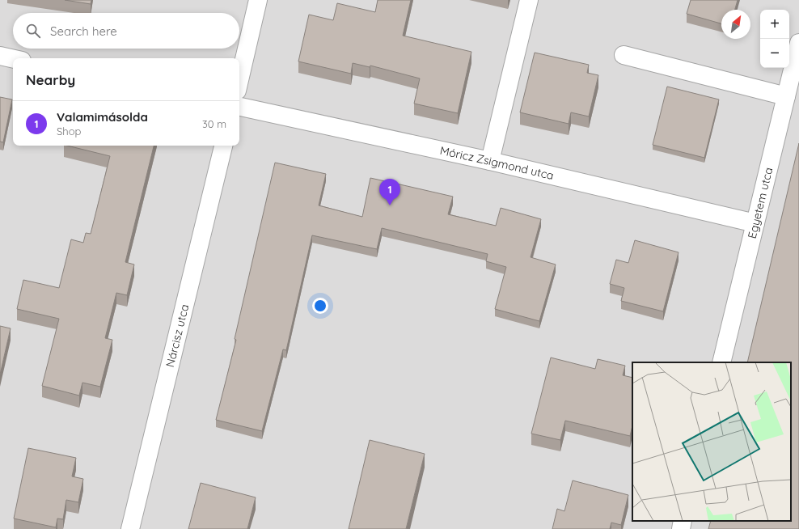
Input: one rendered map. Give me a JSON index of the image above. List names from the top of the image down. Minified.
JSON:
{"streets":{"street":["Móricz Zsigmond utca","Egyetem utca","Nárcisz utca"]},"crossings":[["Móricz Zsigmond utca","Egyetem utca"]],"north":"top right","page":{"map_buttons":["+","−"],"search":"Search here","heading":"Nearby","list":[{"mark":"1","name":"Valamimásolda","note":"Shop","value":"30 m"}],"pins":"1"}}
